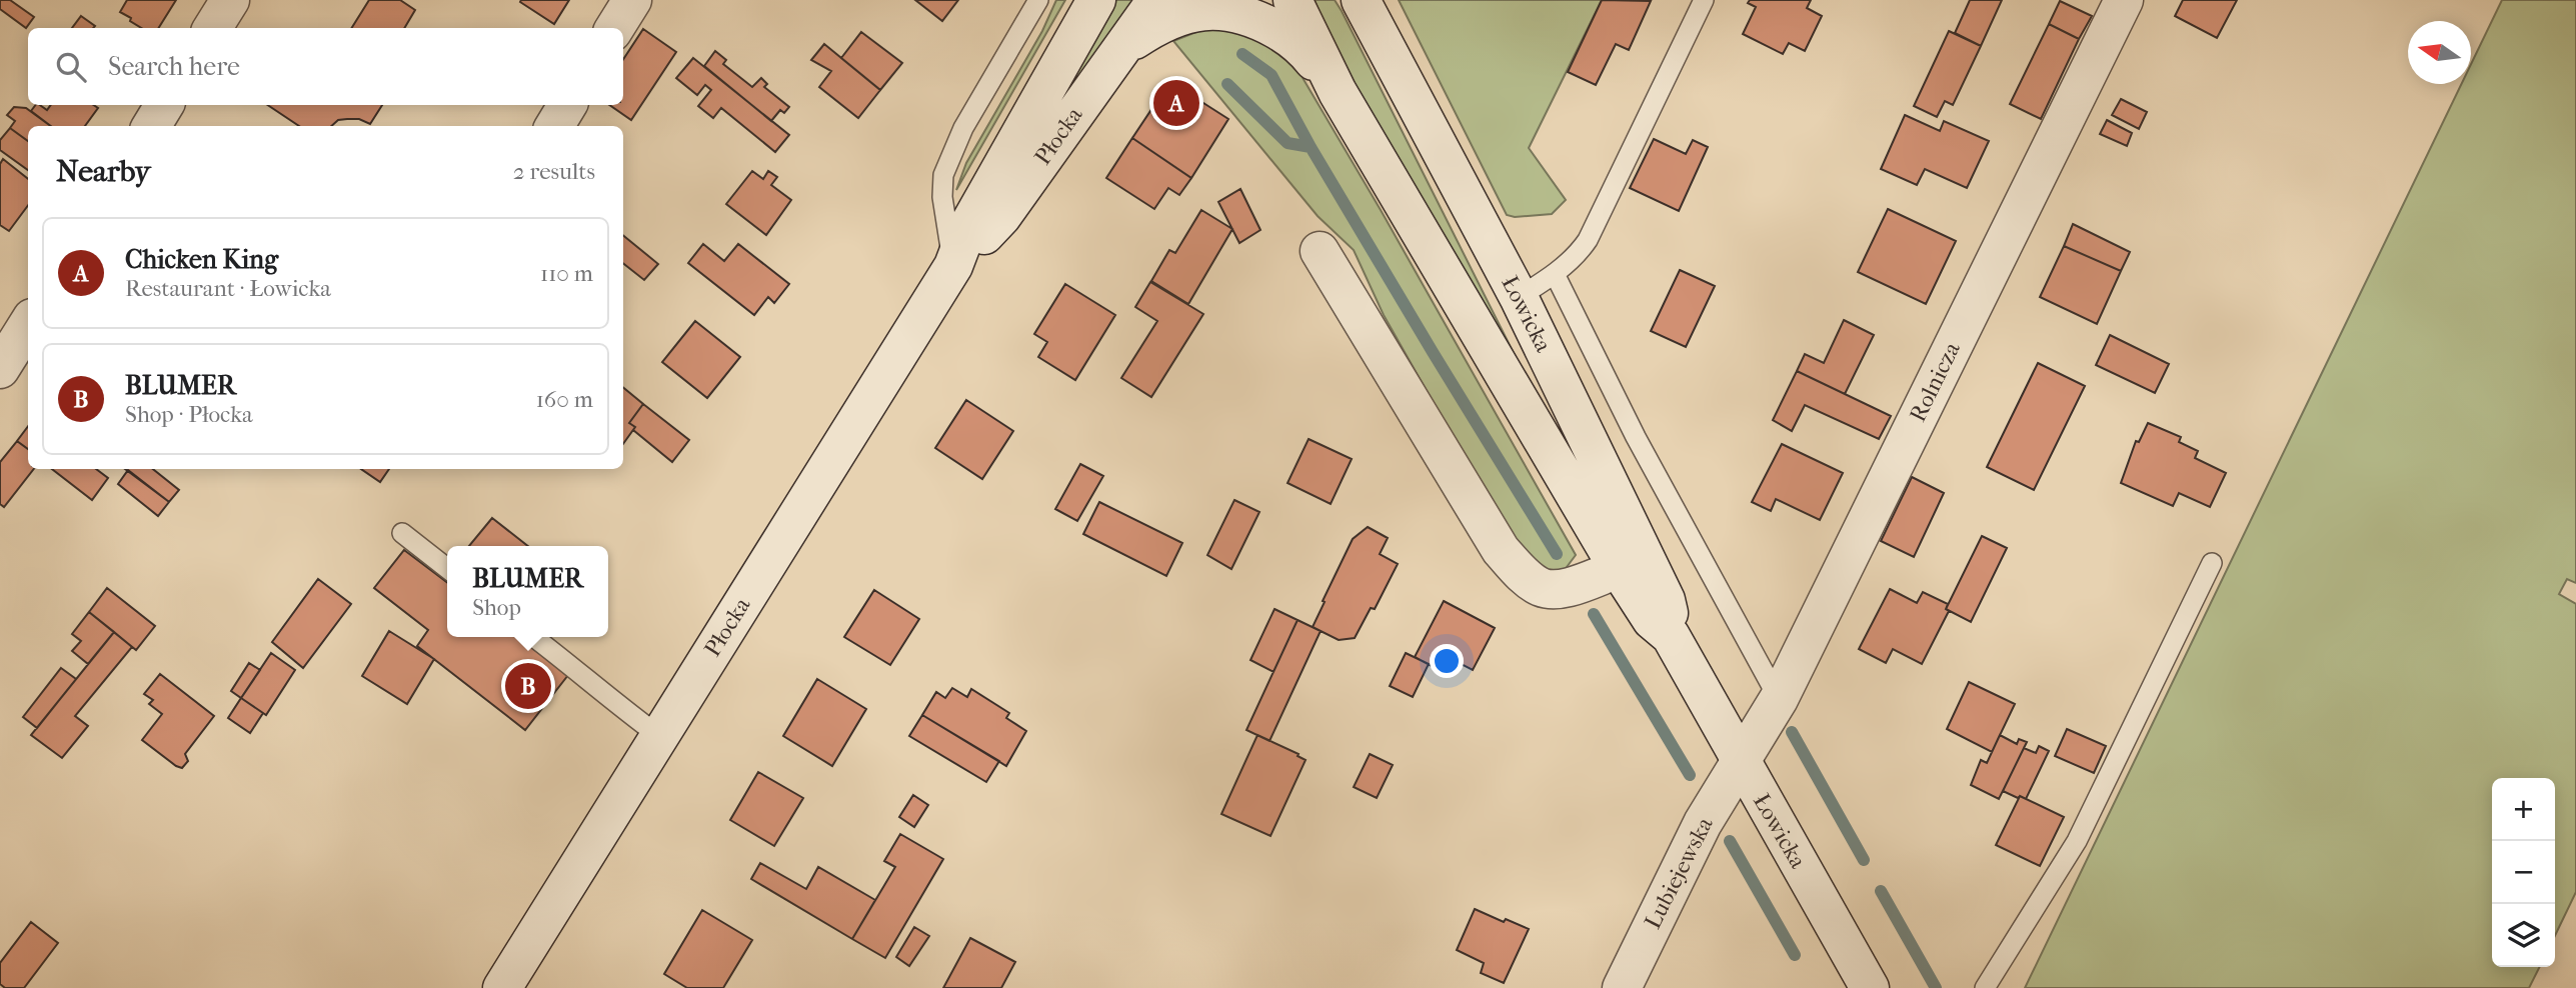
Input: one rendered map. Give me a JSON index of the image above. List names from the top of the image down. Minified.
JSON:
{"streets":{"street":["Płocka","Łowicka","Rolnicza","Lubiejewska"]},"crossings":[["Płocka","Łowicka"],["Łowicka","Rolnicza"],["Łowicka","Lubiejewska"],["Rolnicza","Lubiejewska"]],"north":"left","page":{"search":"Search here","pins":["A","B"],"heading":["Nearby","2 results"],"list":[{"mark":"A","name":"Chicken King","note":"Restaurant · Łowicka","value":"110 m"},{"mark":"B","name":"BLUMER","note":"Shop · Płocka","value":"160 m"}],"popup":["BLUMER","Shop"],"map_buttons":["+","−"]}}
